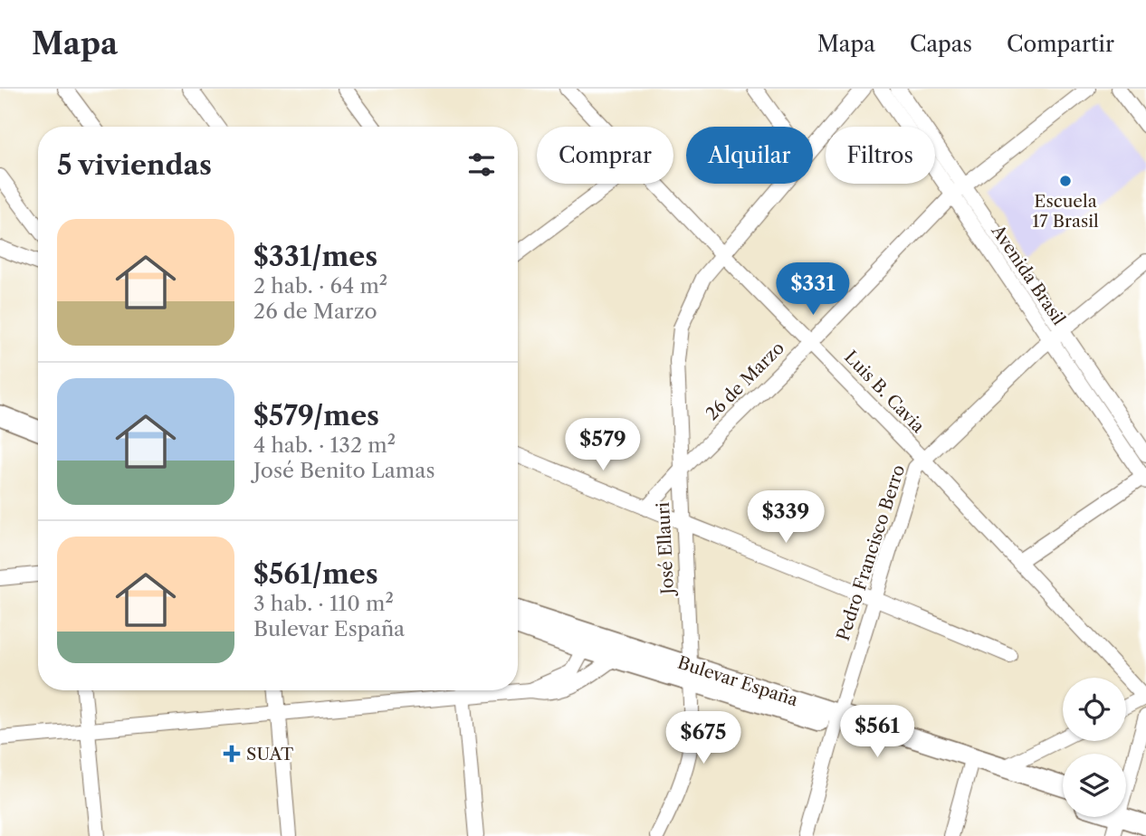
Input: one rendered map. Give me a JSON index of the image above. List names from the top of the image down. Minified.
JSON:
{"streets":{"main road":["Bulevar España"],"street":["Avenida Brasil","26 de Marzo","Luis B. Cavia","José Ellauri","Pedro Francisco Berro"]},"crossings":[["Avenida Brasil","26 de Marzo"],["Avenida Brasil","Pedro Francisco Berro"],["26 de Marzo","Luis B. Cavia"],["26 de Marzo","José Ellauri"],["Luis B. Cavia","José Ellauri"],["Luis B. Cavia","Pedro Francisco Berro"],["José Ellauri","Bulevar España"],["Pedro Francisco Berro","Bulevar España"]],"places":{"other":["Escuela 17 Brasil"],"health":["SUAT"]},"page":{"header":"Mapa","nav":["Mapa","Capas","Compartir"],"chip":["Comprar","Alquilar","Filtros"],"heading":"5 viviendas","list":[{"name":"$331/mes","note":"2 hab. · 64 m² · 26 de Marzo"},{"name":"$579/mes","note":"4 hab. · 132 m² · José Benito Lamas"},{"name":"$561/mes","note":"3 hab. · 110 m² · Bulevar España"}],"price":["$331","$579","$339","$561","$675"]}}
